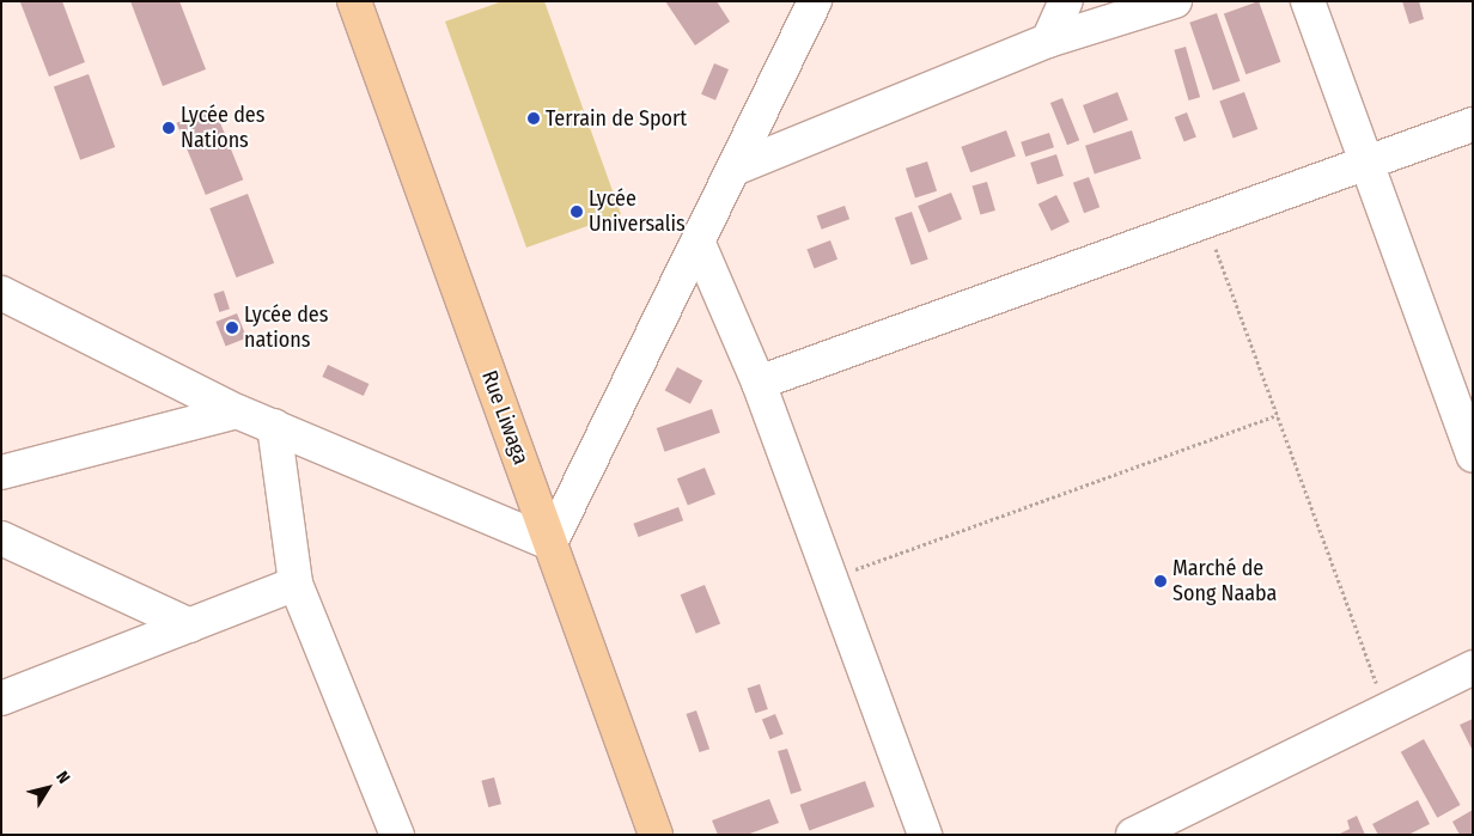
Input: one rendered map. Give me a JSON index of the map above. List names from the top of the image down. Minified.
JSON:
{"streets":{"main road":["Rue Liwaga"]},"places":["Terrain de Sport","Lycée des Nations","Lycée Universalis","Lycée des nations","Marché de Song Naaba"],"north":"top right"}
